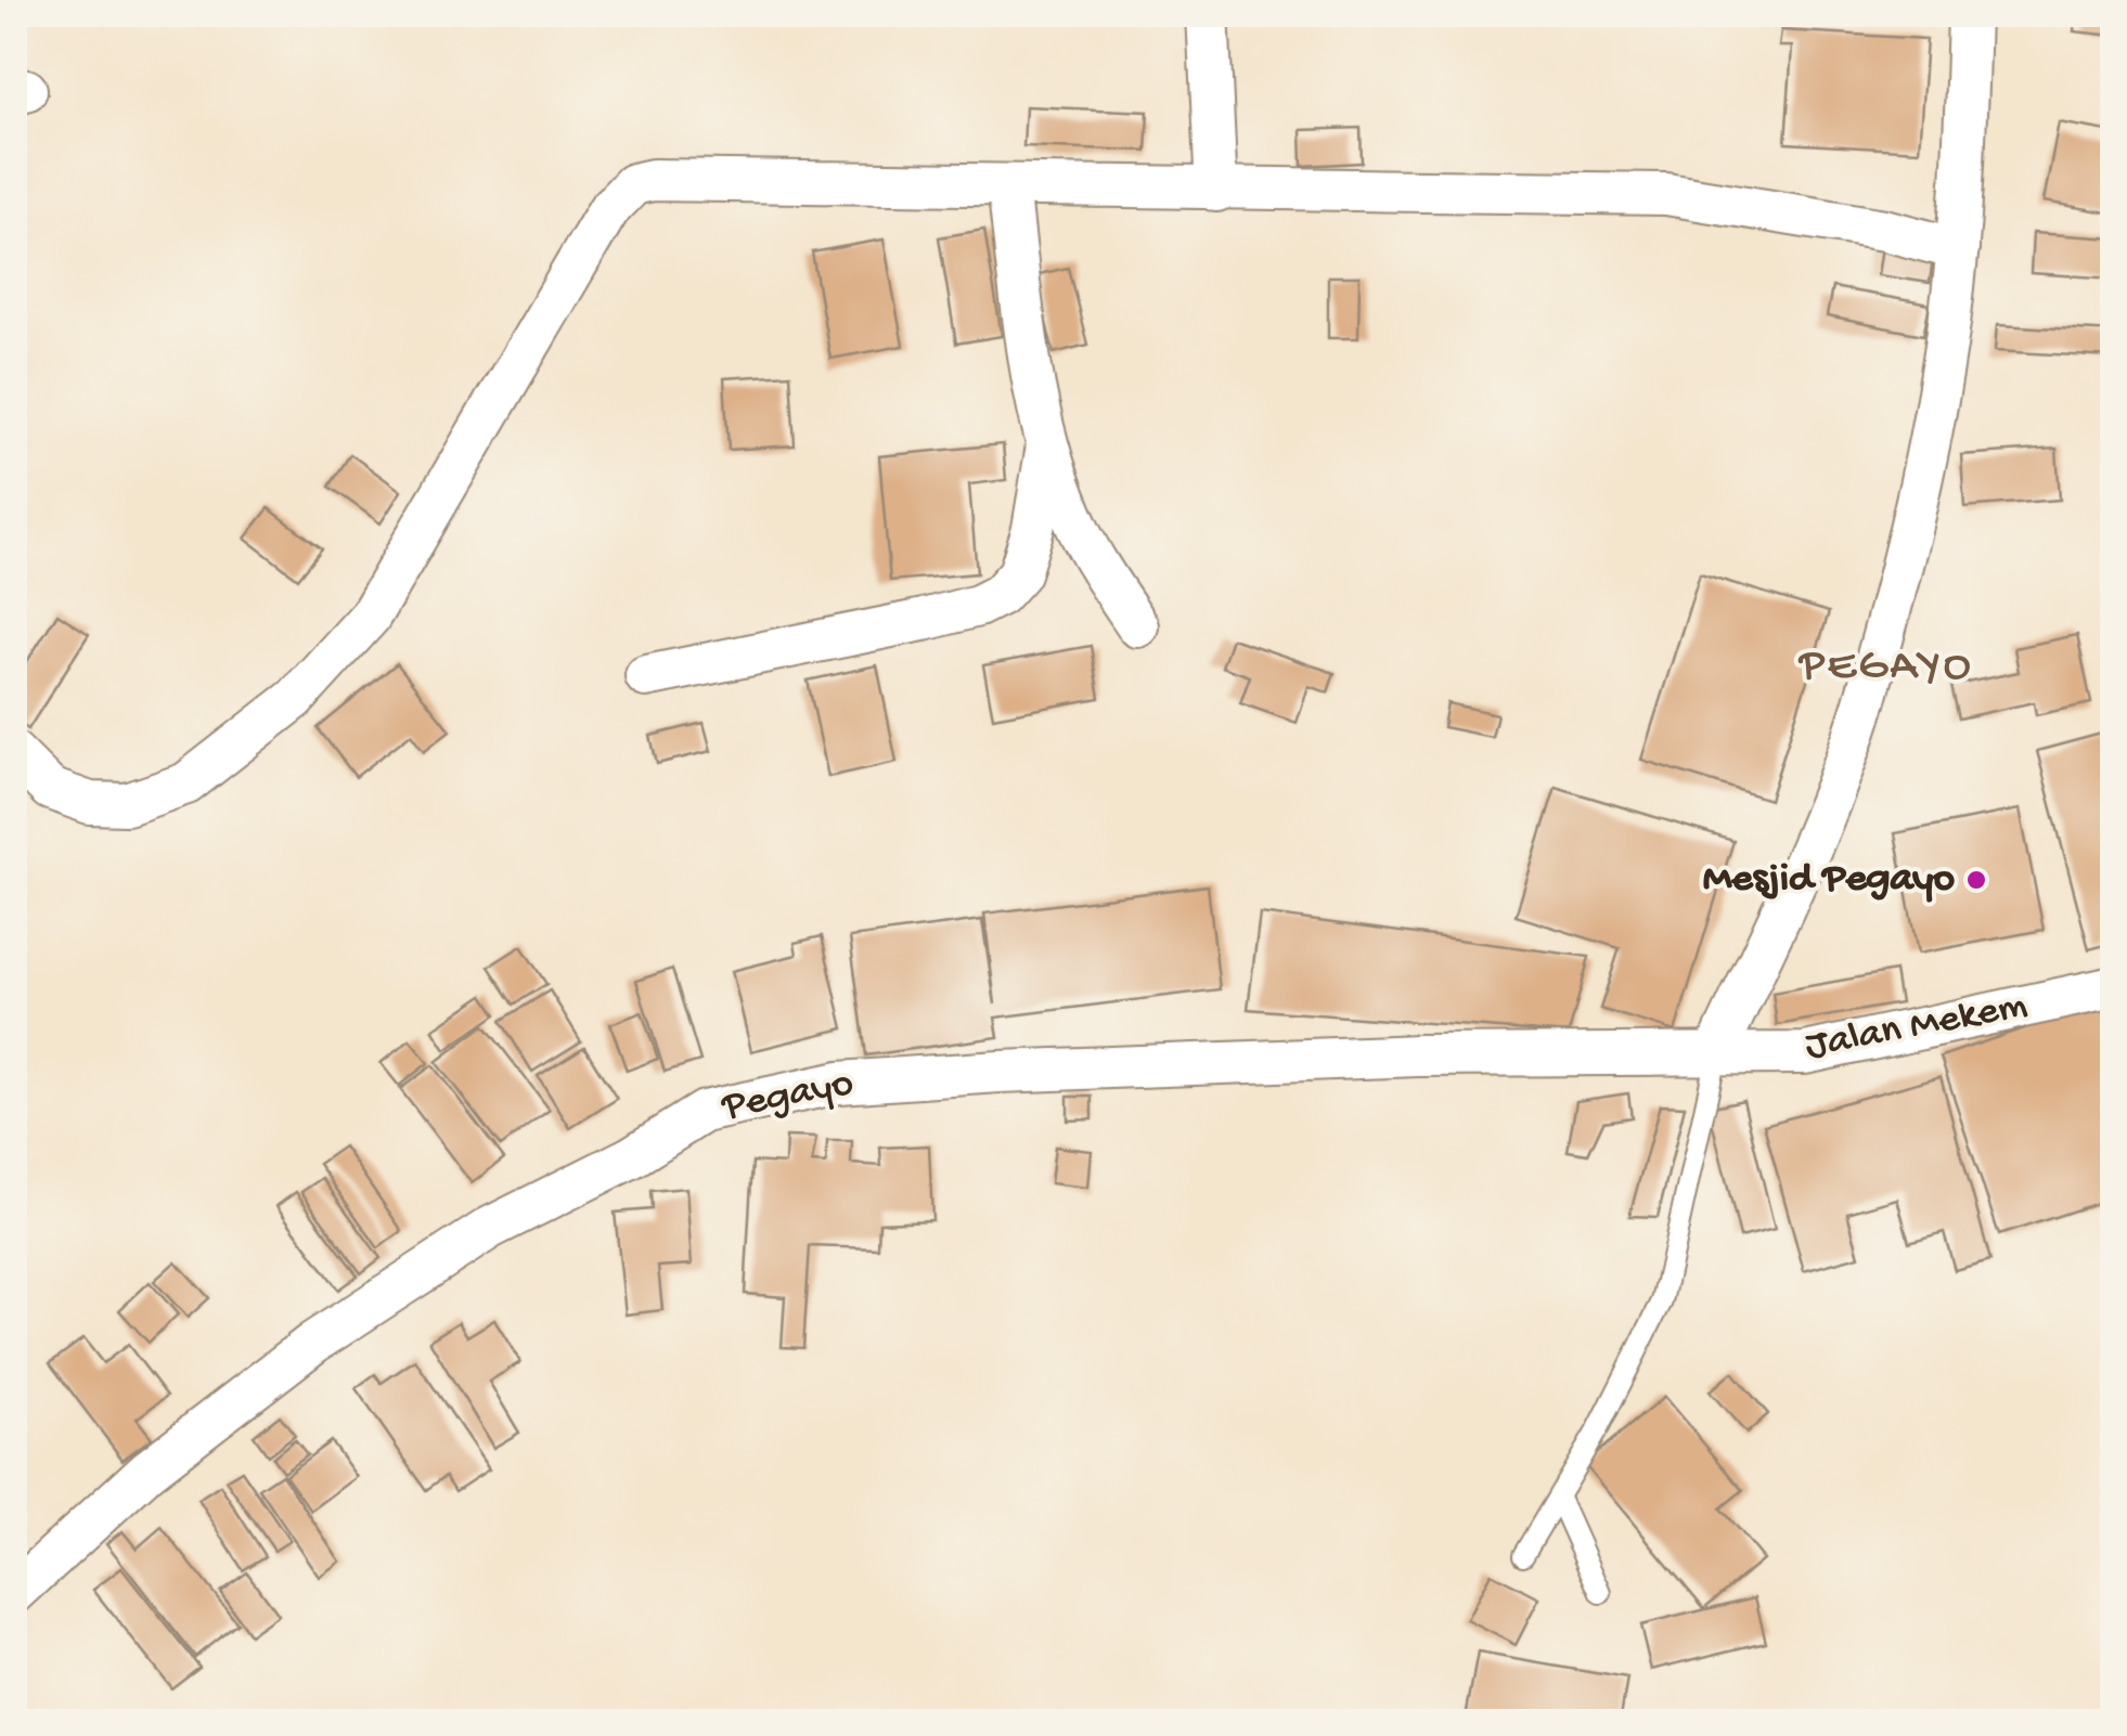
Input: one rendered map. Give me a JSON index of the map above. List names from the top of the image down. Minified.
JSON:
{"streets":{"street":["Jalan Mekem","Pegayo"]},"crossings":[["Jalan Mekem","Pegayo"]],"districts":["PEGAYO"],"places":["Mesjid Pegayo"]}
